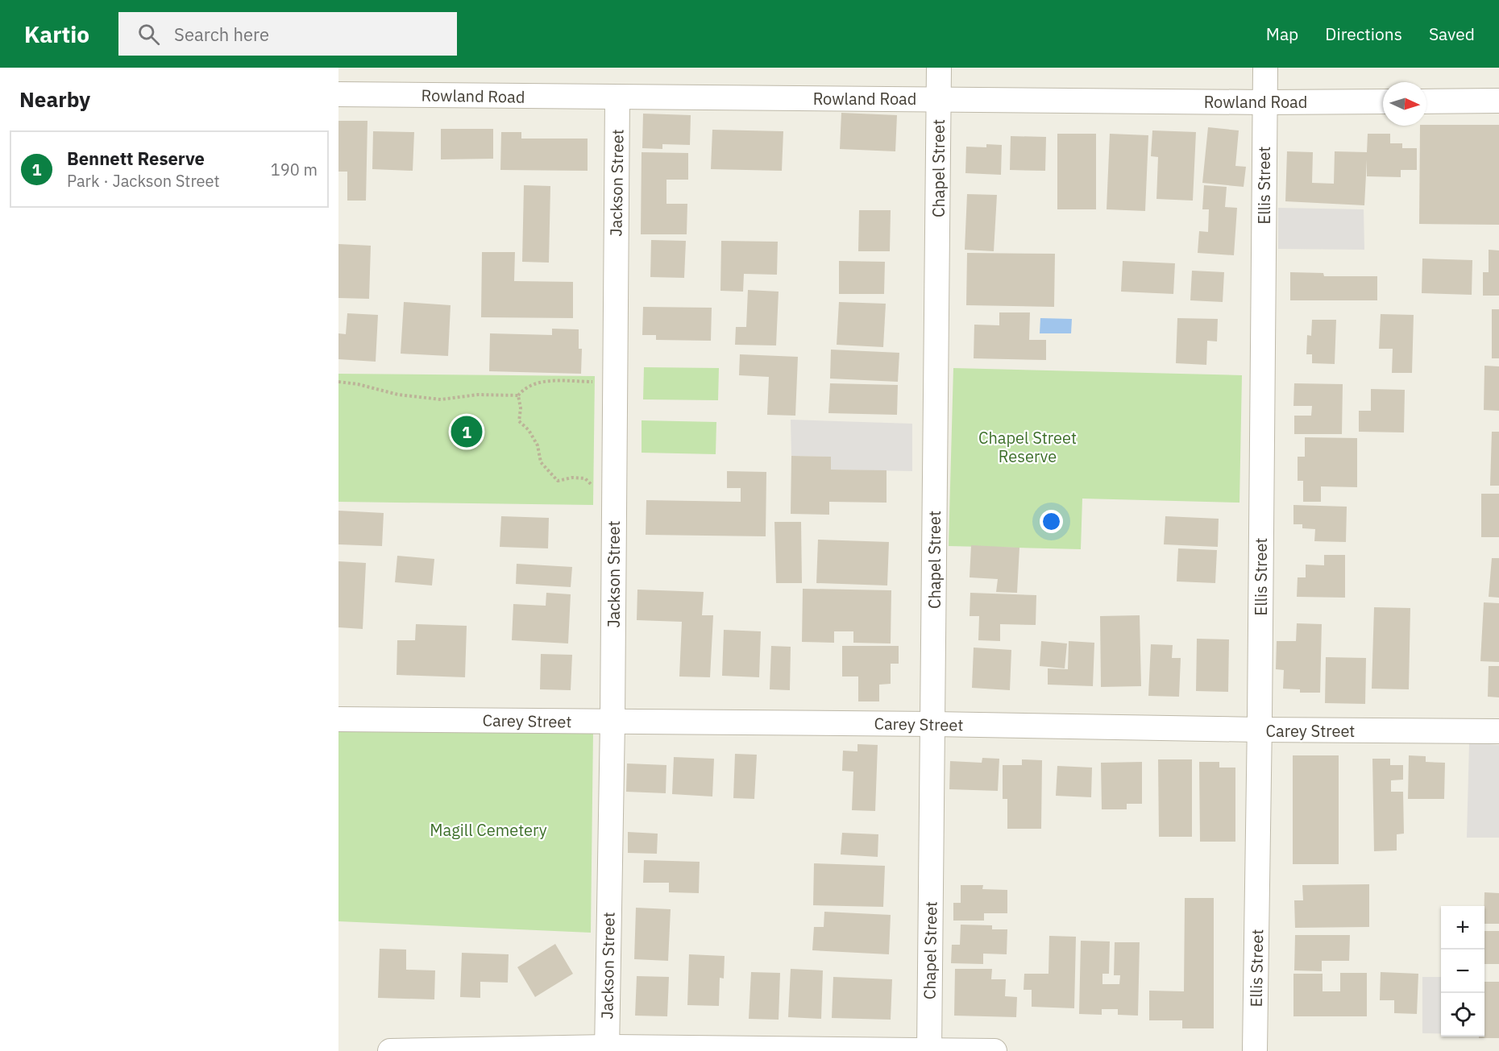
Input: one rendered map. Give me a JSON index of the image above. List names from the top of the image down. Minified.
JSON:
{"streets":{"street":["Rowland Road","Chapel Street","Jackson Street","Ellis Street","Carey Street"]},"crossings":[["Rowland Road","Chapel Street"],["Rowland Road","Jackson Street"],["Rowland Road","Ellis Street"],["Chapel Street","Carey Street"],["Jackson Street","Carey Street"],["Ellis Street","Carey Street"]],"parks":["Chapel Street Reserve","Magill Cemetery"],"north":"right","page":{"header":"Kartio","search":"Search here","nav":["Map","Directions","Saved"],"heading":"Nearby","list":[{"mark":"1","name":"Bennett Reserve","note":"Park · Jackson Street","value":"190 m"}],"pins":"1","map_buttons":["+","−"]}}
